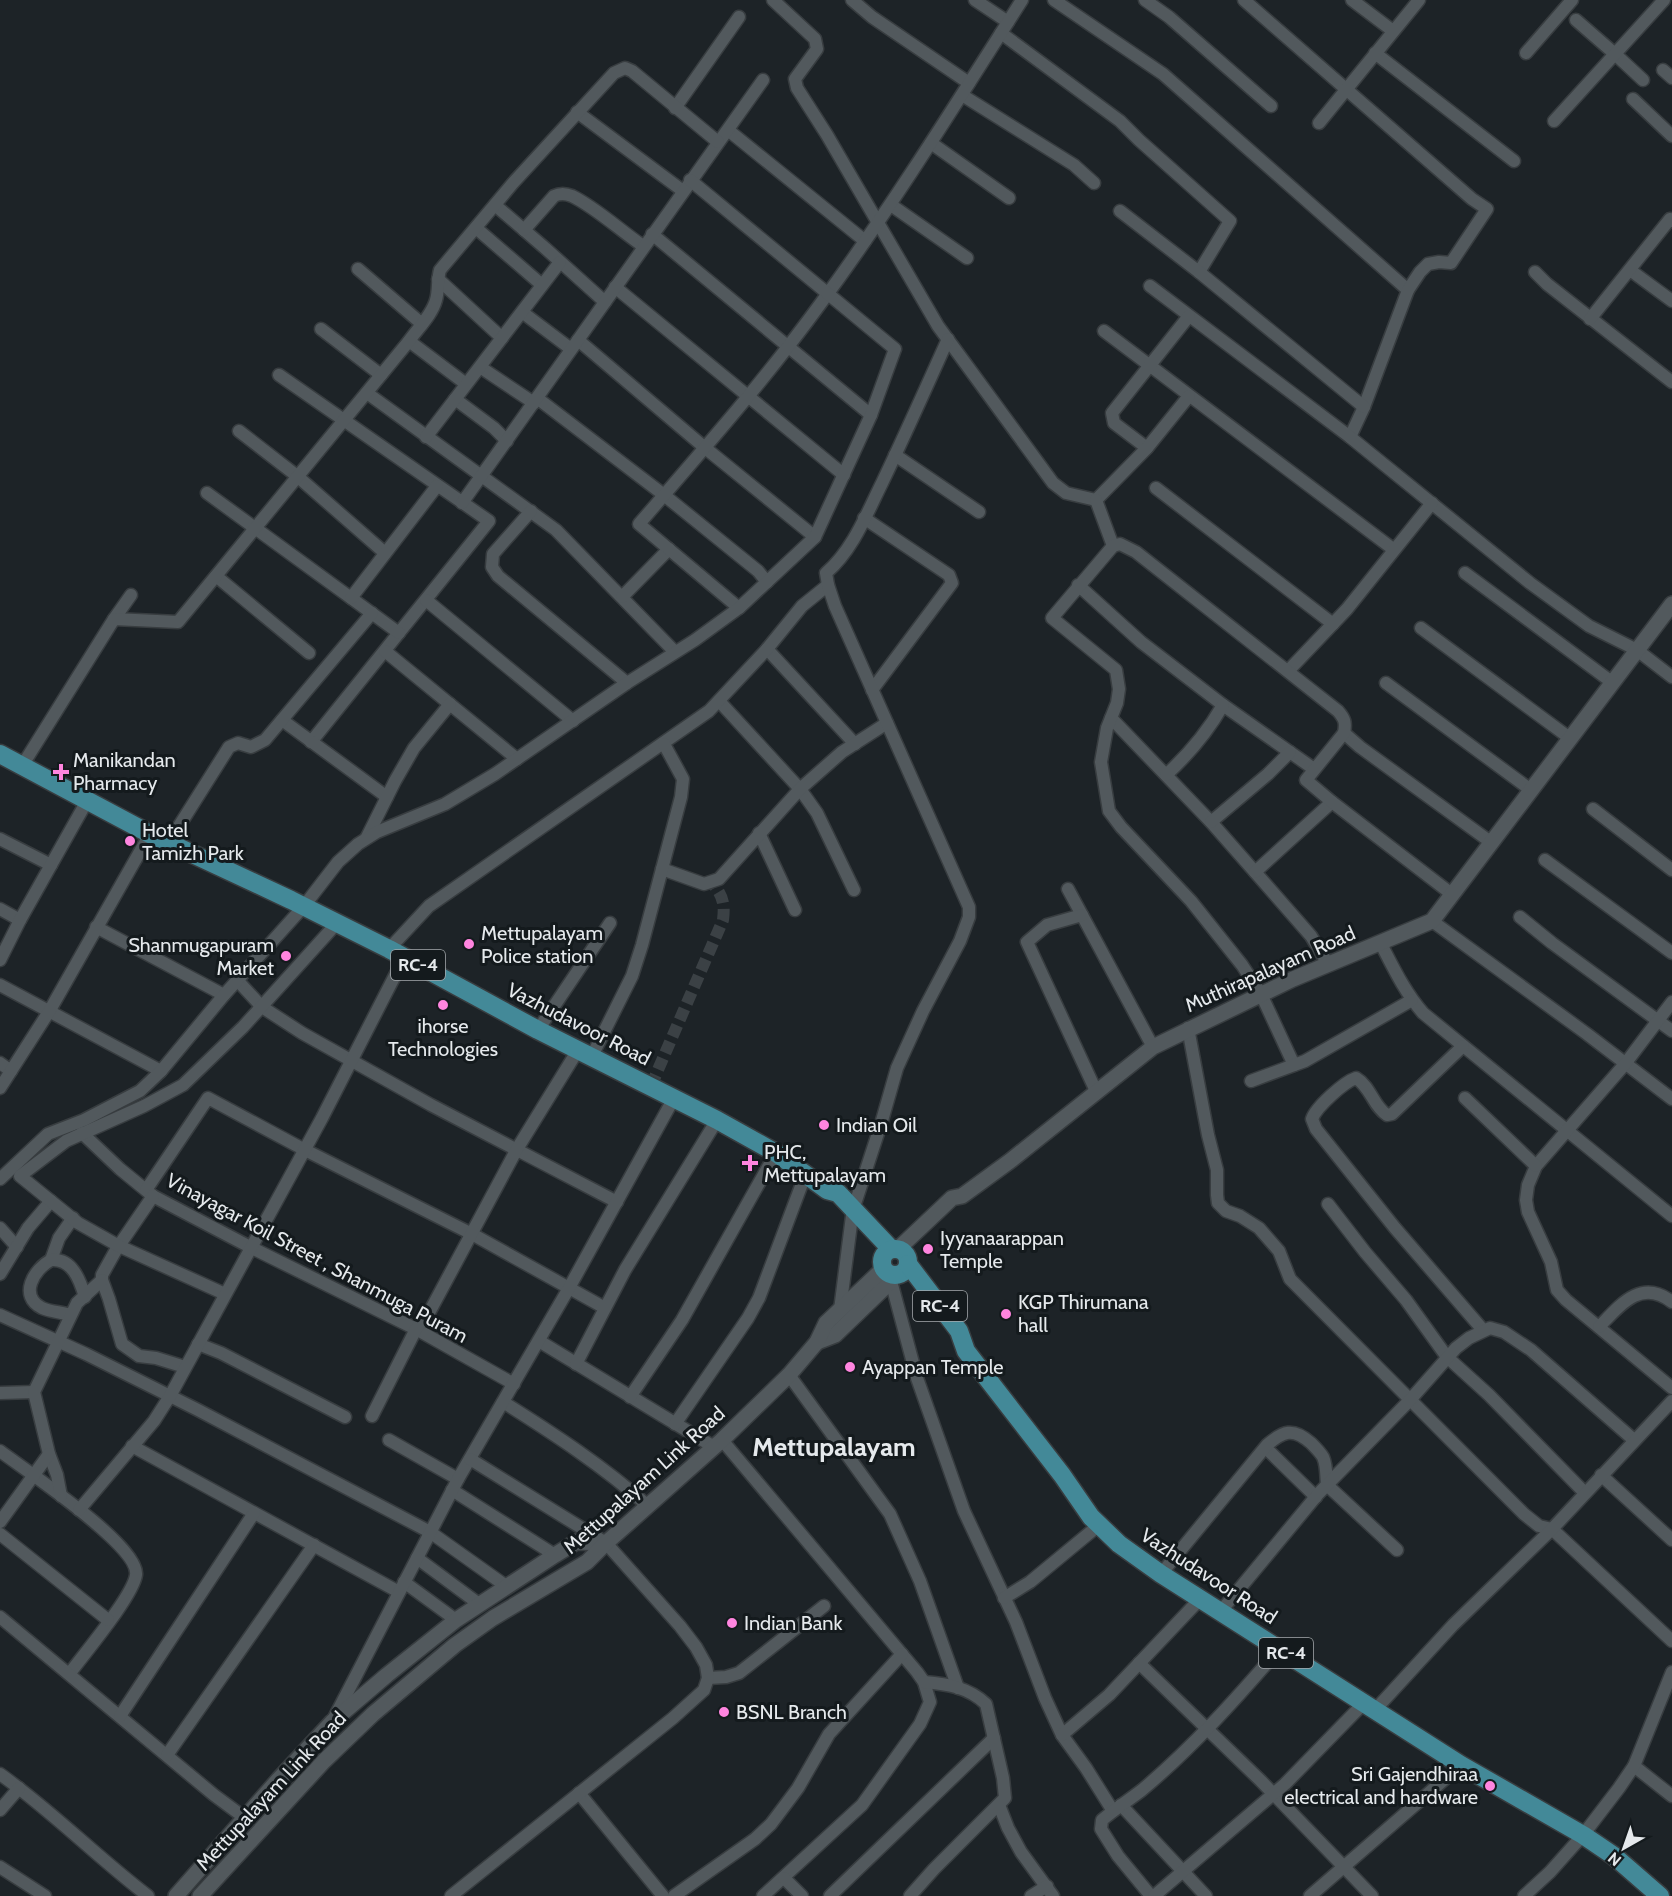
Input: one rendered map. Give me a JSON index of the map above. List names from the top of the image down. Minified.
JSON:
{"streets":{"main road":["RC-4","Vazhudavoor Road"],"street":["Muthirapalayam Road","Vinayagar Koil Street , Shanmuga Puram","Mettupalayam Link Road"]},"crossings":[["Muthirapalayam Road","Vazhudavoor Road"],["Muthirapalayam Road","Mettupalayam Link Road"],["Vazhudavoor Road","Mettupalayam Link Road"]],"districts":["Mettupalayam"],"places":{"health":["Manikandan Pharmacy","PHC, Mettupalayam"],"other":["Hotel Tamizh Park","Mettupalayam Police station","Shanmugapuram Market","ihorse Technologies","Indian Oil","Iyyanaarappan Temple","KGP Thirumana hall","Ayappan Temple","Indian Bank","BSNL Branch","Sri Gajendhiraa electrical and hardware"]},"north":"bottom left"}
